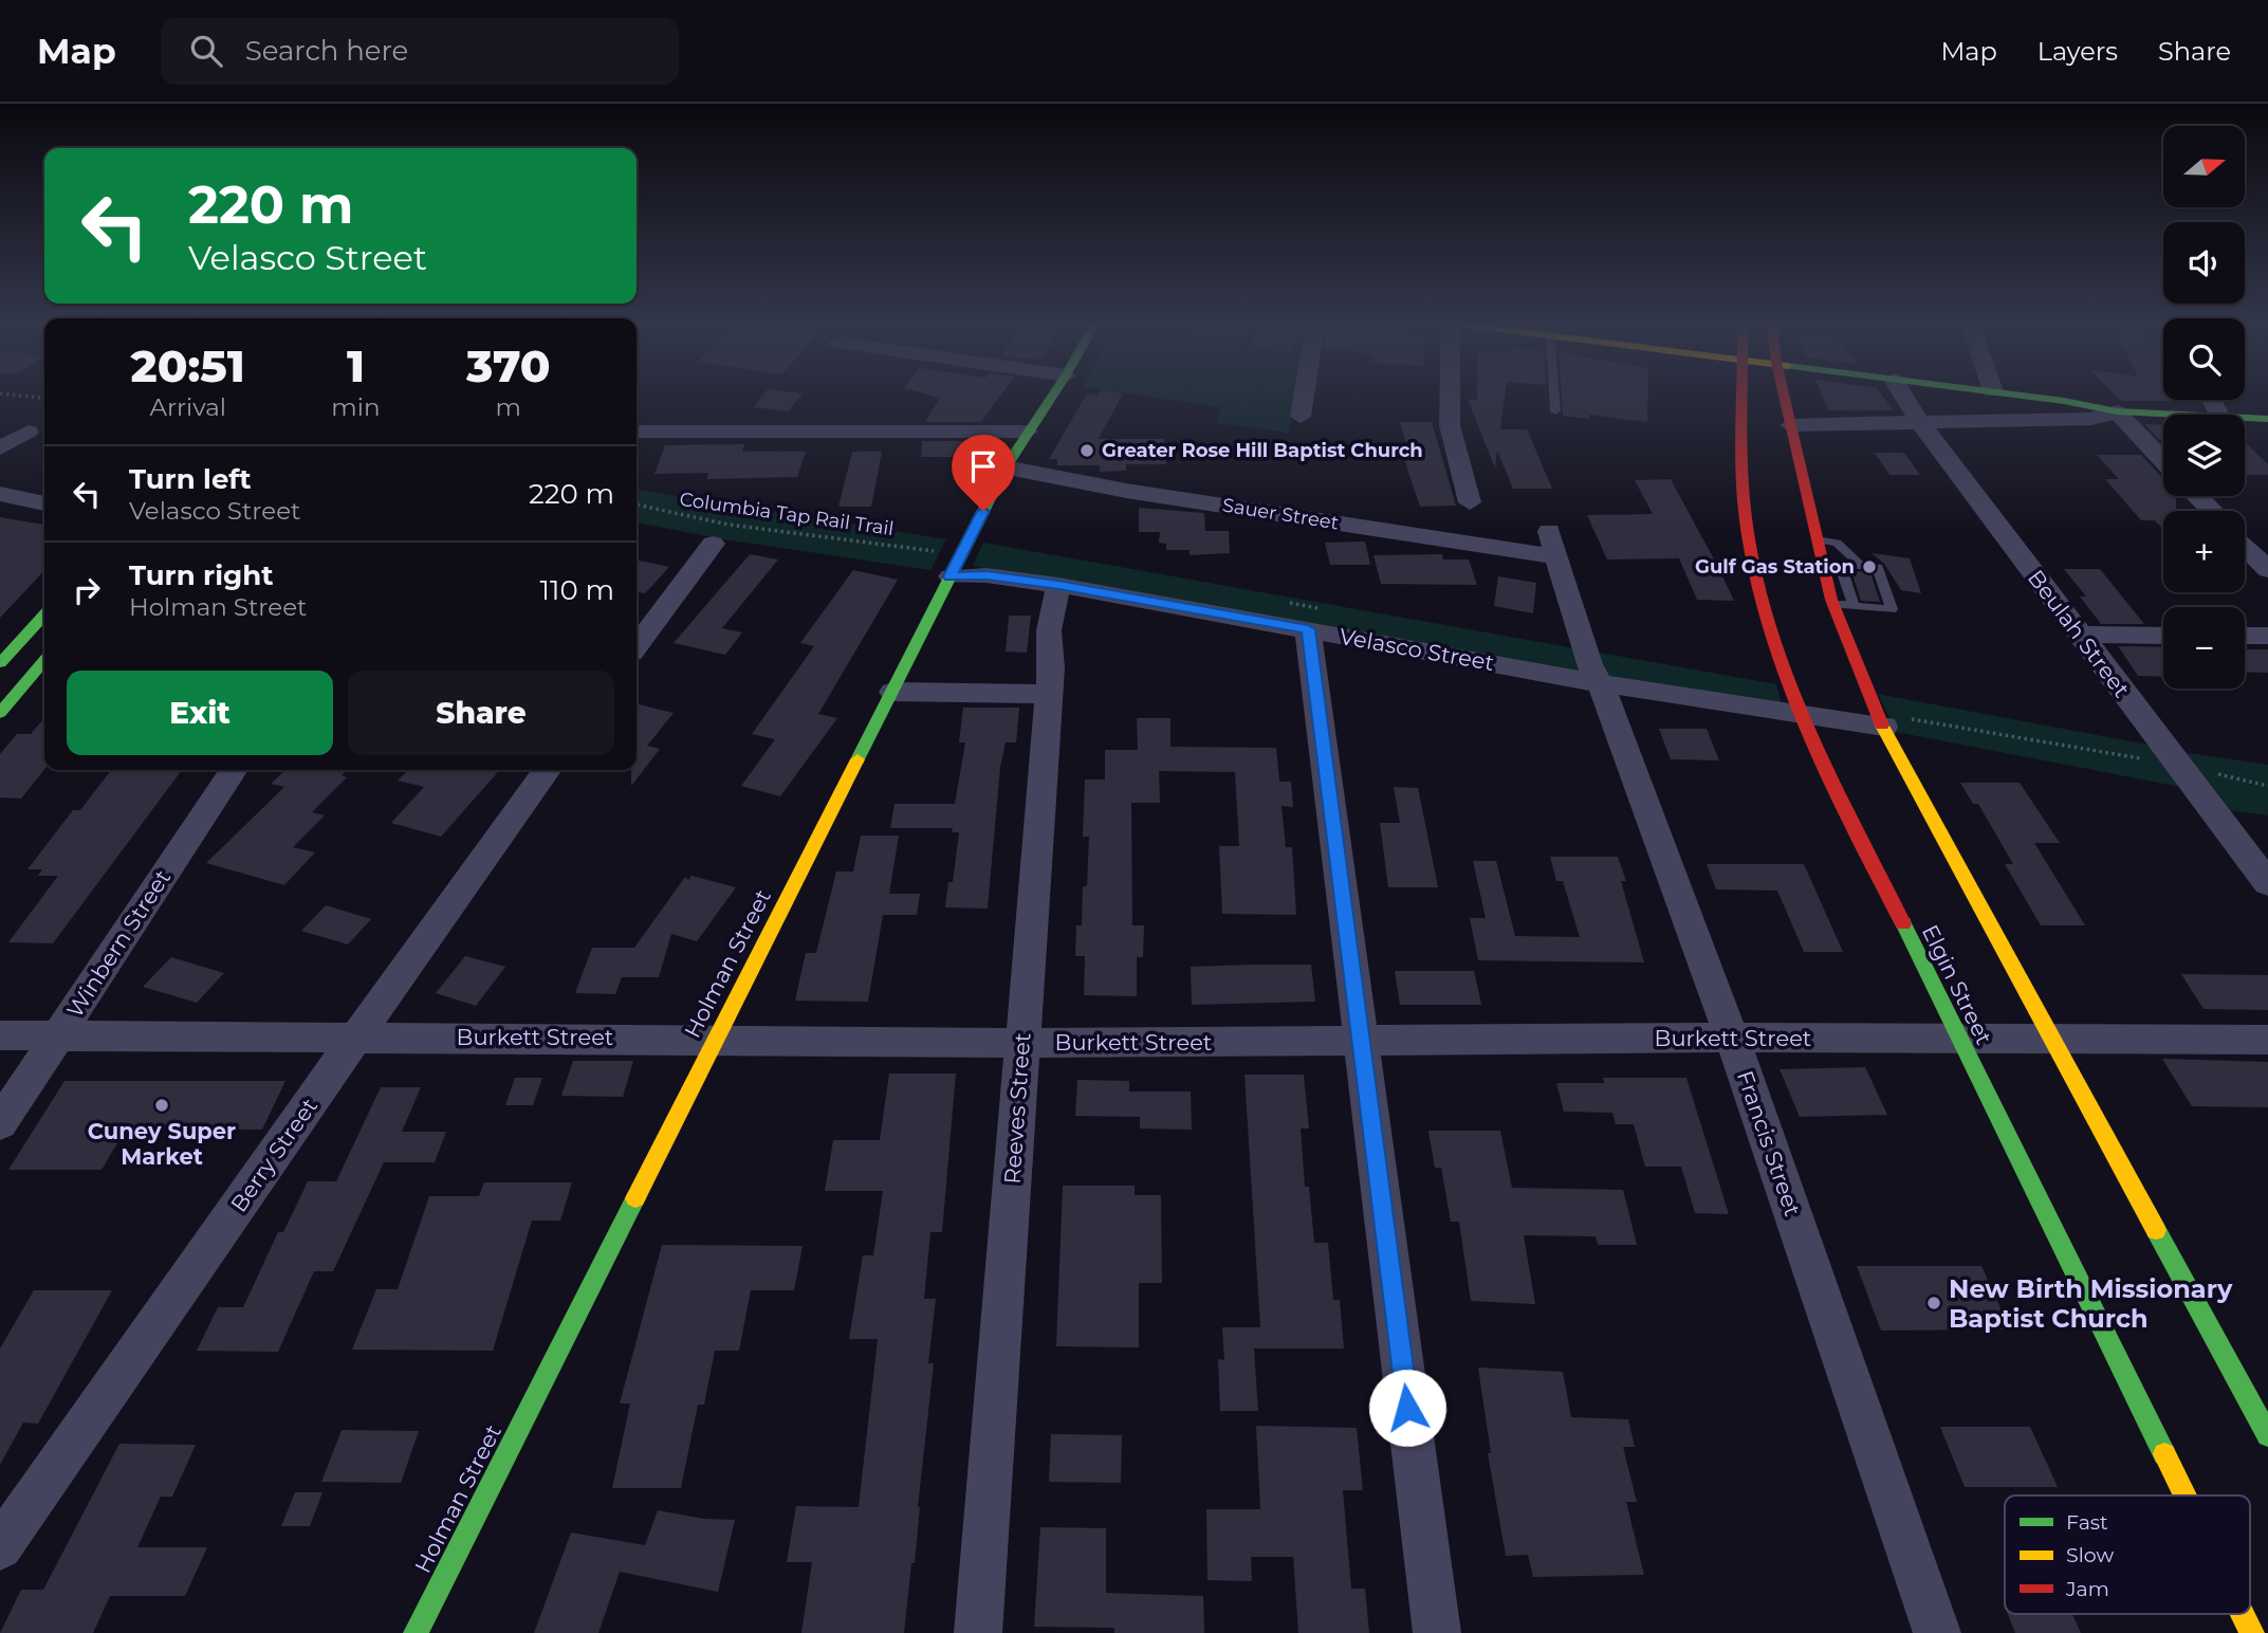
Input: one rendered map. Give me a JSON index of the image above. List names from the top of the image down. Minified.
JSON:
{"streets":{"main road":["Holman Street","Elgin Street"],"street":["Sauer Street","Beulah Street","Velasco Street","Winbern Street","Burkett Street","Reeves Street","Francis Street","Berry Street"],"path":["Columbia Tap Rail Trail"]},"crossings":[["Sauer Street","Holman Street"],["Sauer Street","Francis Street"],["Velasco Street","Holman Street"],["Velasco Street","Elgin Street"],["Velasco Street","Reeves Street"],["Velasco Street","Francis Street"],["Winbern Street","Burkett Street"],["Holman Street","Burkett Street"],["Elgin Street","Burkett Street"],["Burkett Street","Reeves Street"],["Burkett Street","Francis Street"],["Burkett Street","Berry Street"]],"places":["Greater Rose Hill Baptist Church","Gulf Gas Station","Cuney Super Market","New Birth Missionary Baptist Church"],"legend":["Fast","Slow","Jam"],"north":"right","page":{"header":"Map","search":"Search here","nav":["Map","Layers","Share"],"map_buttons":["+","−"],"turn":["220 m","Velasco Street"],"eta":["20:51","Arrival","1","min","370","m"],"list":[{"name":"Turn left","note":"Velasco Street","value":"220 m"},{"name":"Turn right","note":"Holman Street","value":"110 m"}],"buttons":["Exit","Share"]}}
